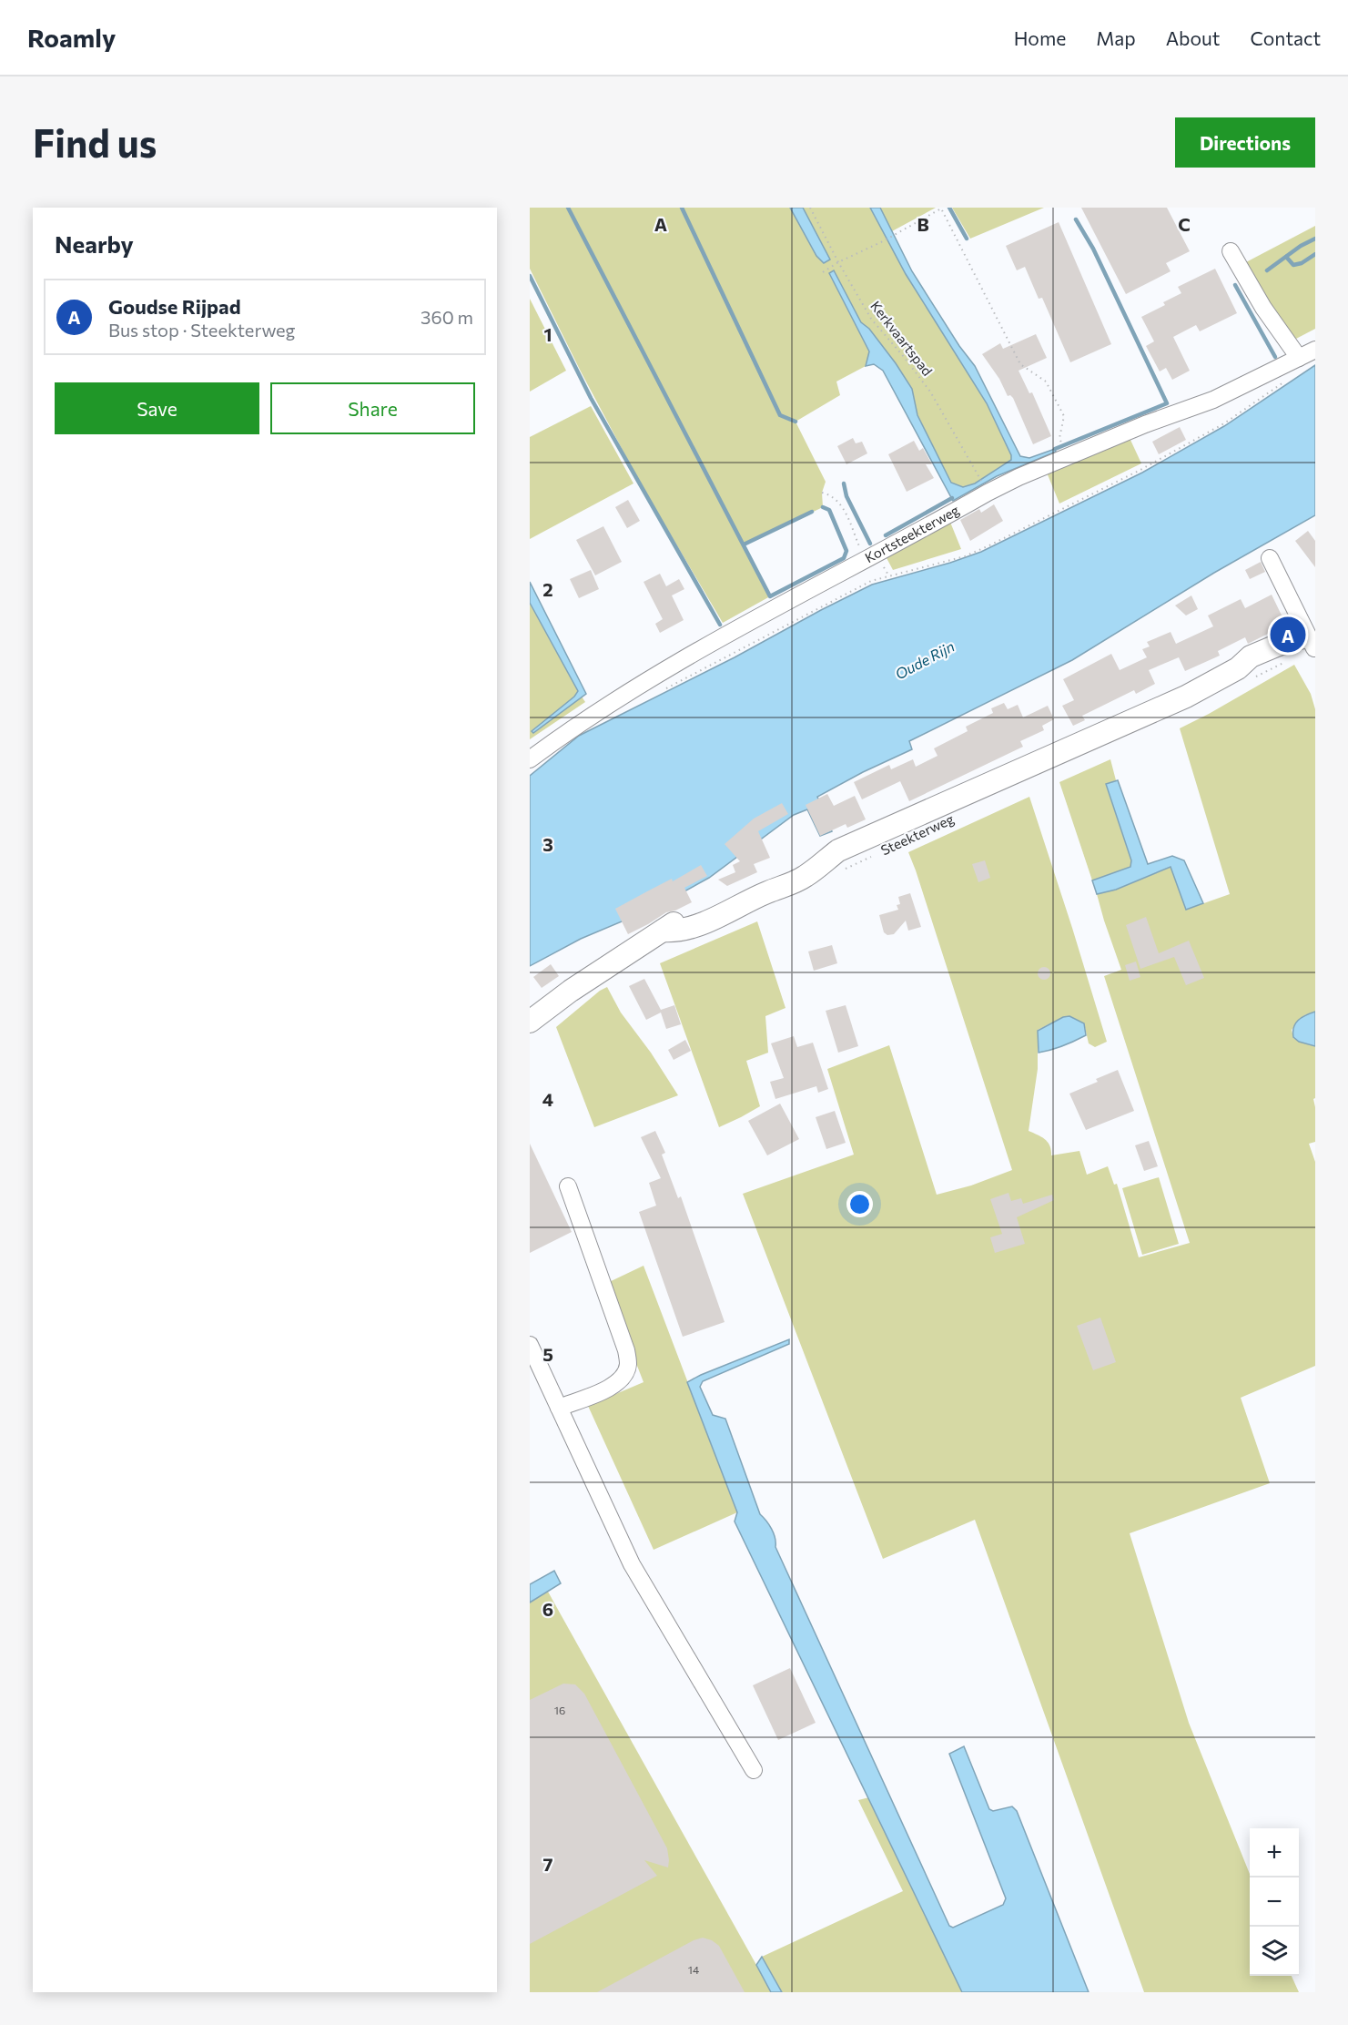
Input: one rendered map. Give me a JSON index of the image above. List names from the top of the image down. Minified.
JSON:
{"streets":{"main road":["Steekterweg"],"street":["Kortsteekterweg"],"path":["Kerkvaartspad"]},"water":["Oude Rijn"],"house_numbers":["16","14"],"page":{"header":"Roamly","nav":["Home","Map","About","Contact"],"buttons":["Directions",["Save","Share"]],"title":"Find us","heading":"Nearby","list":[{"mark":"A","name":"Goudse Rijpad","note":"Bus stop · Steekterweg","value":"360 m"}],"pins":"A","map_buttons":["+","−"]},"grid":{"columns":["A","B","C"],"rows":["1","2","3","4","5","6","7"]}}
